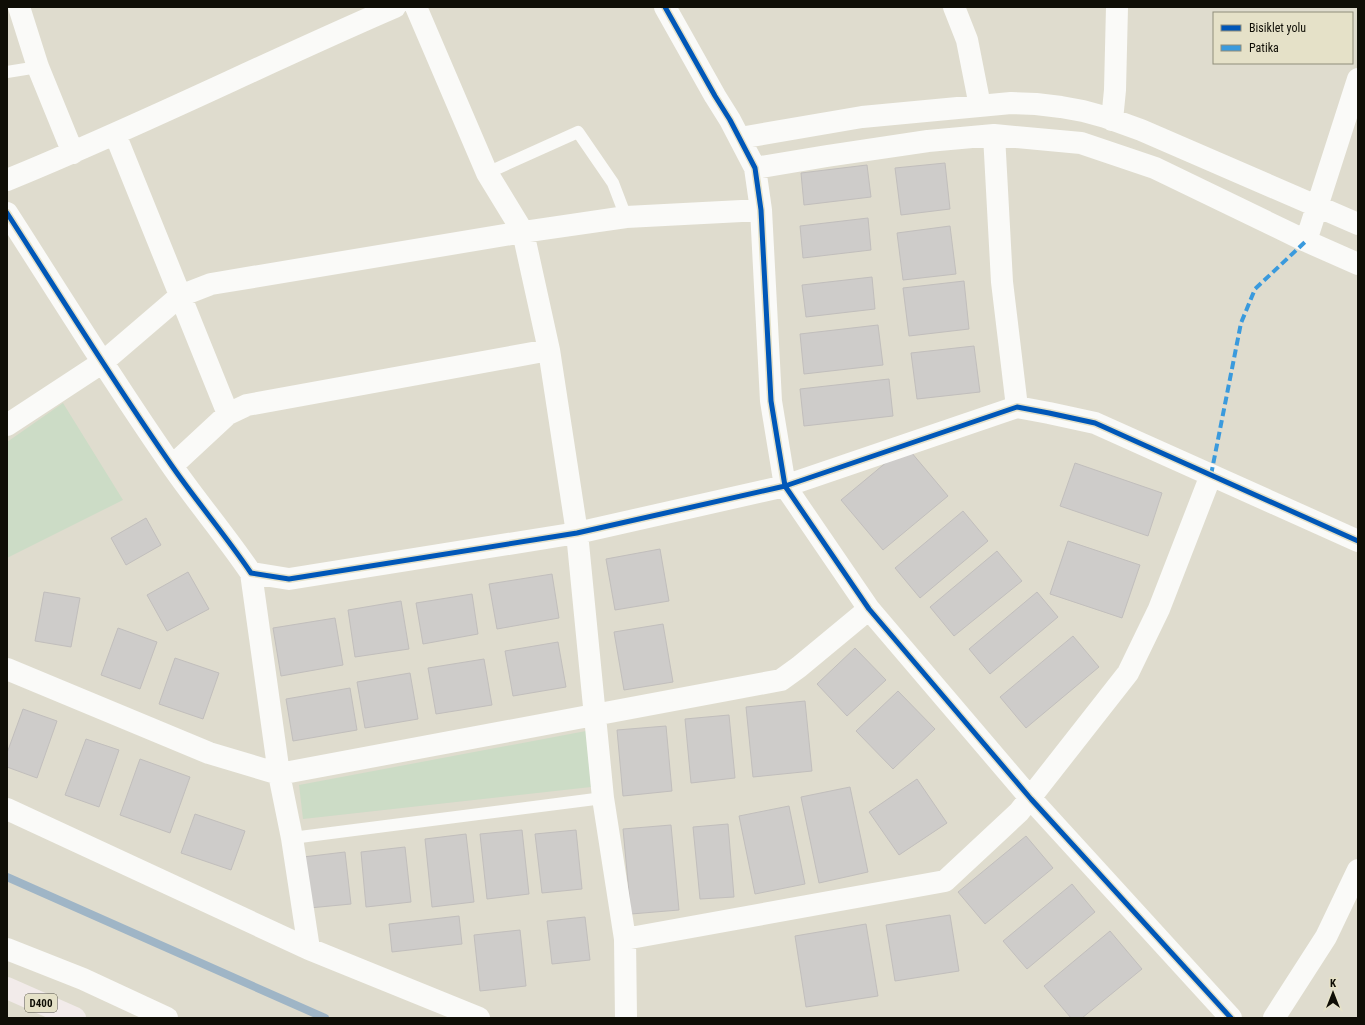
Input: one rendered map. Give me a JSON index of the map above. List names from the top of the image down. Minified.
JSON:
{"streets":{"highway":["D400"]},"legend":["Bisiklet yolu","Patika"],"north":"top"}
